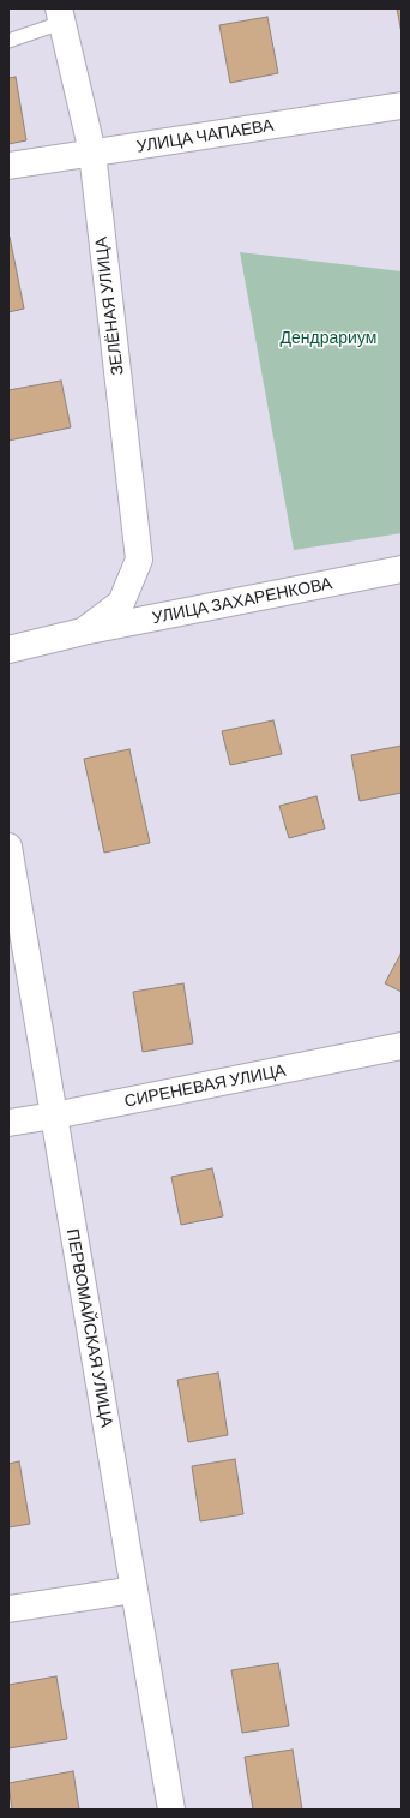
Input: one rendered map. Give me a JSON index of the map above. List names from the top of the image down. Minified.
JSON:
{"streets":{"street":["УЛИЦА ЧАПАЕВА","ЗЕЛЁНАЯ УЛИЦА","УЛИЦА ЗАХАРЕНКОВА","СИРЕНЕВАЯ УЛИЦА","ПЕРВОМАЙСКАЯ УЛИЦА"]},"crossings":[["УЛИЦА ЧАПАЕВА","ЗЕЛЁНАЯ УЛИЦА"],["ЗЕЛЁНАЯ УЛИЦА","УЛИЦА ЗАХАРЕНКОВА"],["СИРЕНЕВАЯ УЛИЦА","ПЕРВОМАЙСКАЯ УЛИЦА"]],"parks":["Дендрариум"]}
